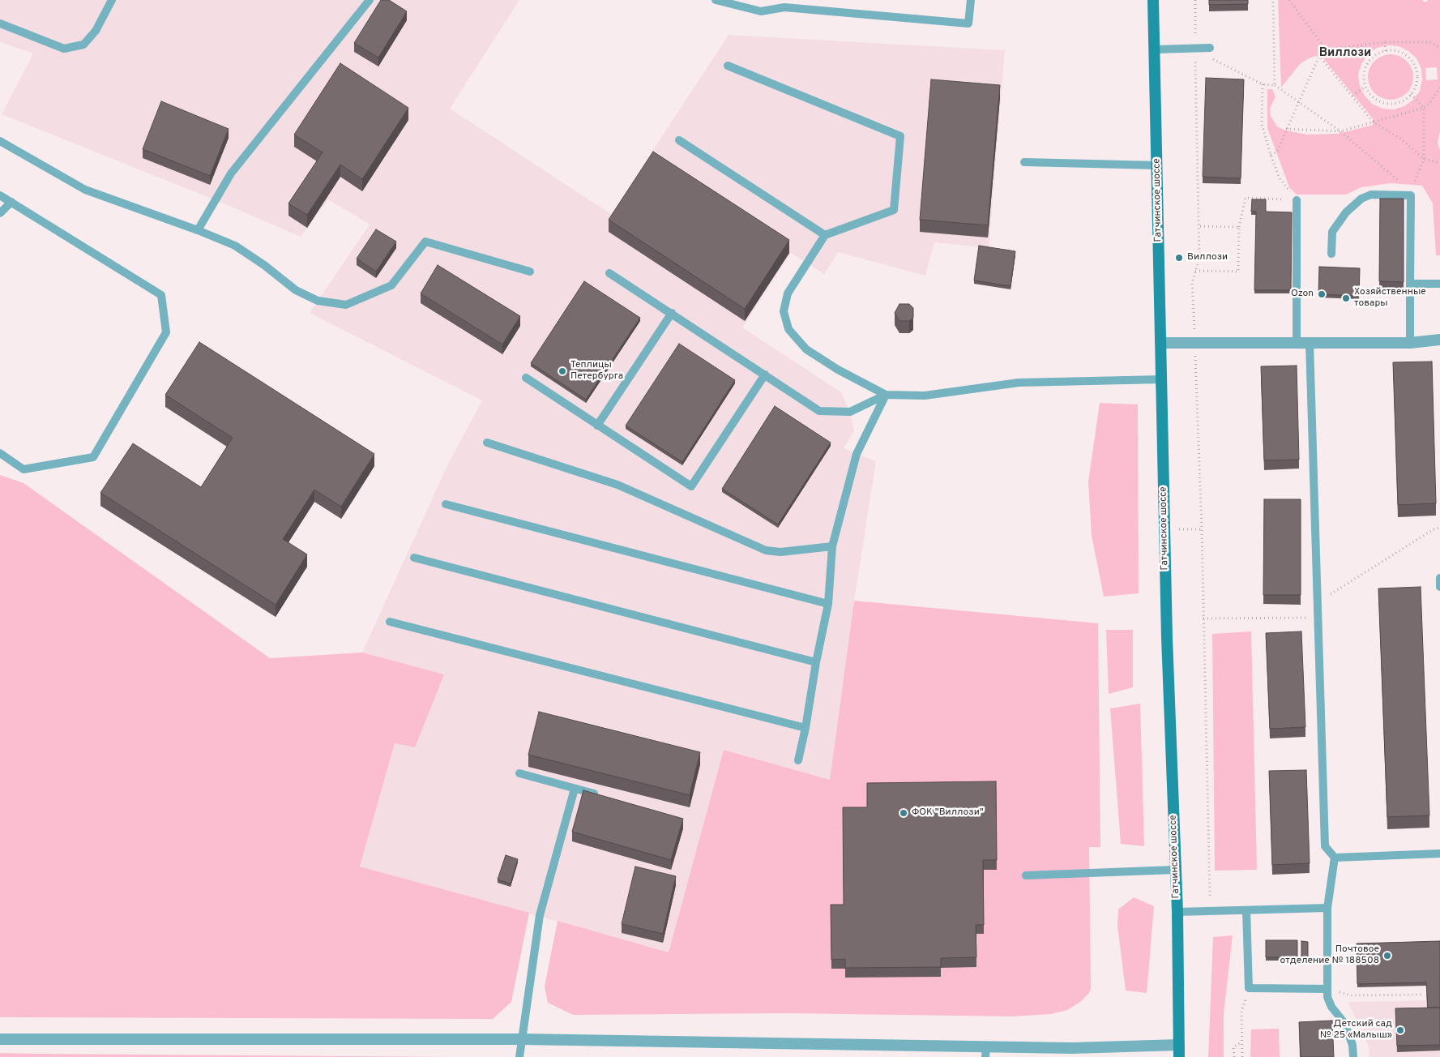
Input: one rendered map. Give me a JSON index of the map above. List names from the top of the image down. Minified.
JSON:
{"streets":{"main road":["Гатчинское шоссе"]},"districts":["Виллози"],"places":["Виллози","Ozon","Хозяйственные товары","Теплицы Петербурга","ФОК \"Виллози\"","Почтовое отделение № 188508","Детский сад № 25 «Малыш»"]}
